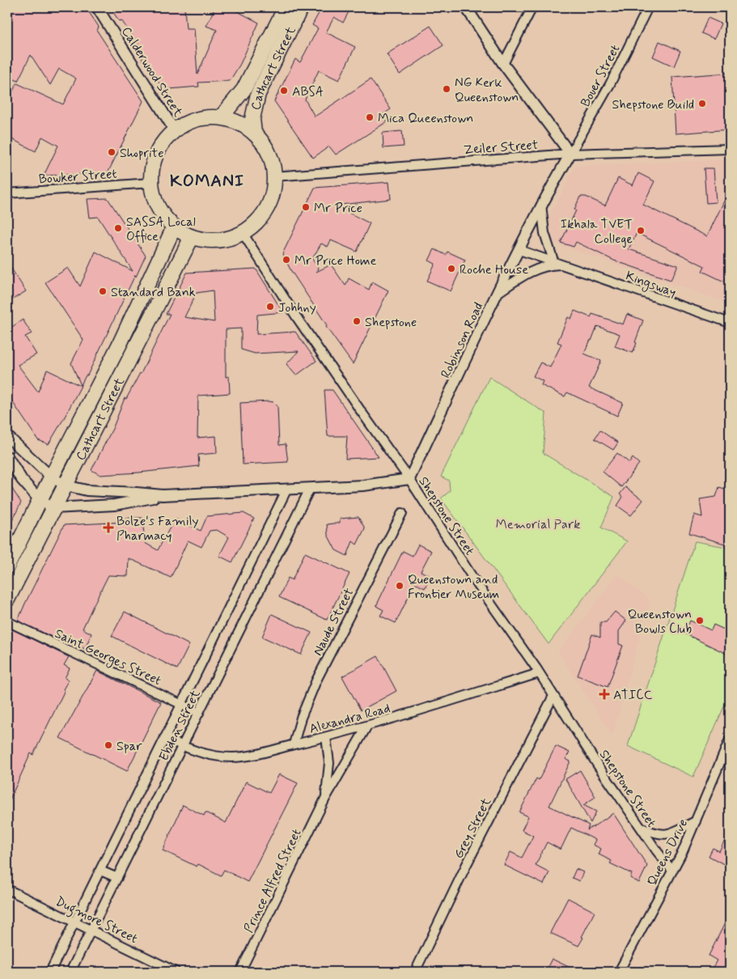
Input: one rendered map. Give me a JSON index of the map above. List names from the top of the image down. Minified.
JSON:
{"streets":{"highway":["Cathcart Street"],"street":["Calderwood Street","Bouer Street","Zeiler Street","Bowker Street","Kingsway","Robinson Road","Shepstone Street","Naude Street","Saint Georges Street","Alexandra Road","Ebden Street","Grey Street","Queens Drive","Prince Alfred Street","Dugmore Street"]},"crossings":[["Cathcart Street","Calderwood Street"],["Cathcart Street","Zeiler Street"],["Cathcart Street","Bowker Street"],["Cathcart Street","Shepstone Street"],["Calderwood Street","Zeiler Street"],["Calderwood Street","Bowker Street"],["Calderwood Street","Shepstone Street"],["Bouer Street","Zeiler Street"],["Bouer Street","Robinson Road"],["Zeiler Street","Bowker Street"],["Zeiler Street","Robinson Road"],["Zeiler Street","Shepstone Street"],["Bowker Street","Shepstone Street"],["Kingsway","Robinson Road"],["Robinson Road","Shepstone Street"],["Shepstone Street","Alexandra Road"],["Shepstone Street","Grey Street"],["Shepstone Street","Queens Drive"],["Naude Street","Alexandra Road"],["Saint Georges Street","Ebden Street"],["Alexandra Road","Ebden Street"],["Alexandra Road","Prince Alfred Street"],["Ebden Street","Dugmore Street"]],"districts":["KOMANI"],"parks":["Memorial Park"],"places":{"other":["NG Kerk Queenstown","ABSA","Shepstone Build","Mica Queenstown","Shoprite","Mr Price","SASSA Local Office","Ikhala TVET College","Mr Price Home","Roche House","Standard Bank","Johhny","Shepstone","Queenstown and Frontier Museum","Queenstown Bowls Club","Spar"],"health":["Bolze's Family Pharmacy","ATICC"]}}
